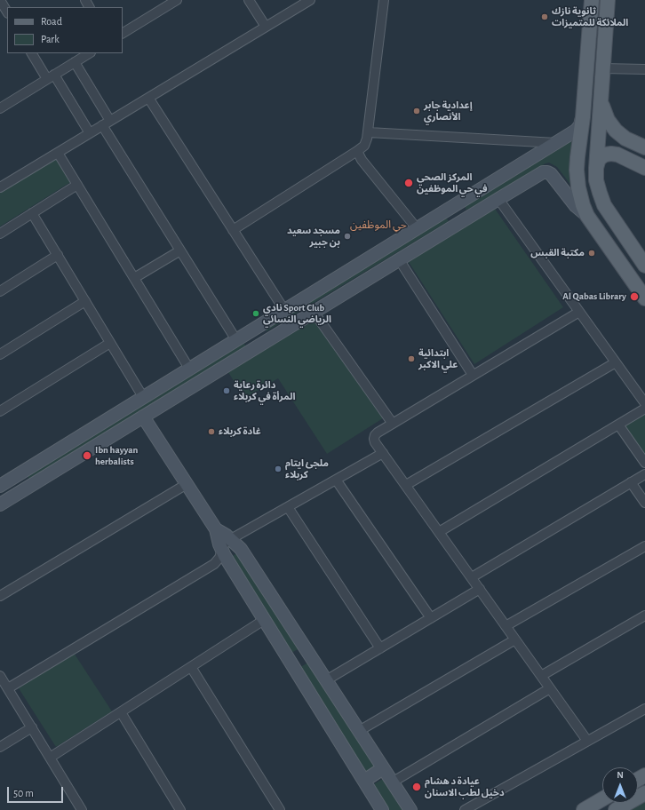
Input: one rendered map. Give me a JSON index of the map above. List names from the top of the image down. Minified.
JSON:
{"districts":["حي الموظفين"],"places":["ثانوية نازك الملائكة للمتميزات","إعدادية جابر الأنصاري","المركز الصحي في حي الموظفين","مسجد سعيد بن جبير","مكتبة القبس","Al Qabas Library","نادي Sport Club الرياضي النسائي","ابتدائية علي الاكبر","دائرة رعاية المرأة في كربلاء","غادة كربلاء","Ibn hayyan herbalists","ملجئ ايتام كربلاء","عيادة د هشام دخيل لطب الاسنان"],"legend":["Road","Park"],"scale_bar":"50 m","north":"top"}
